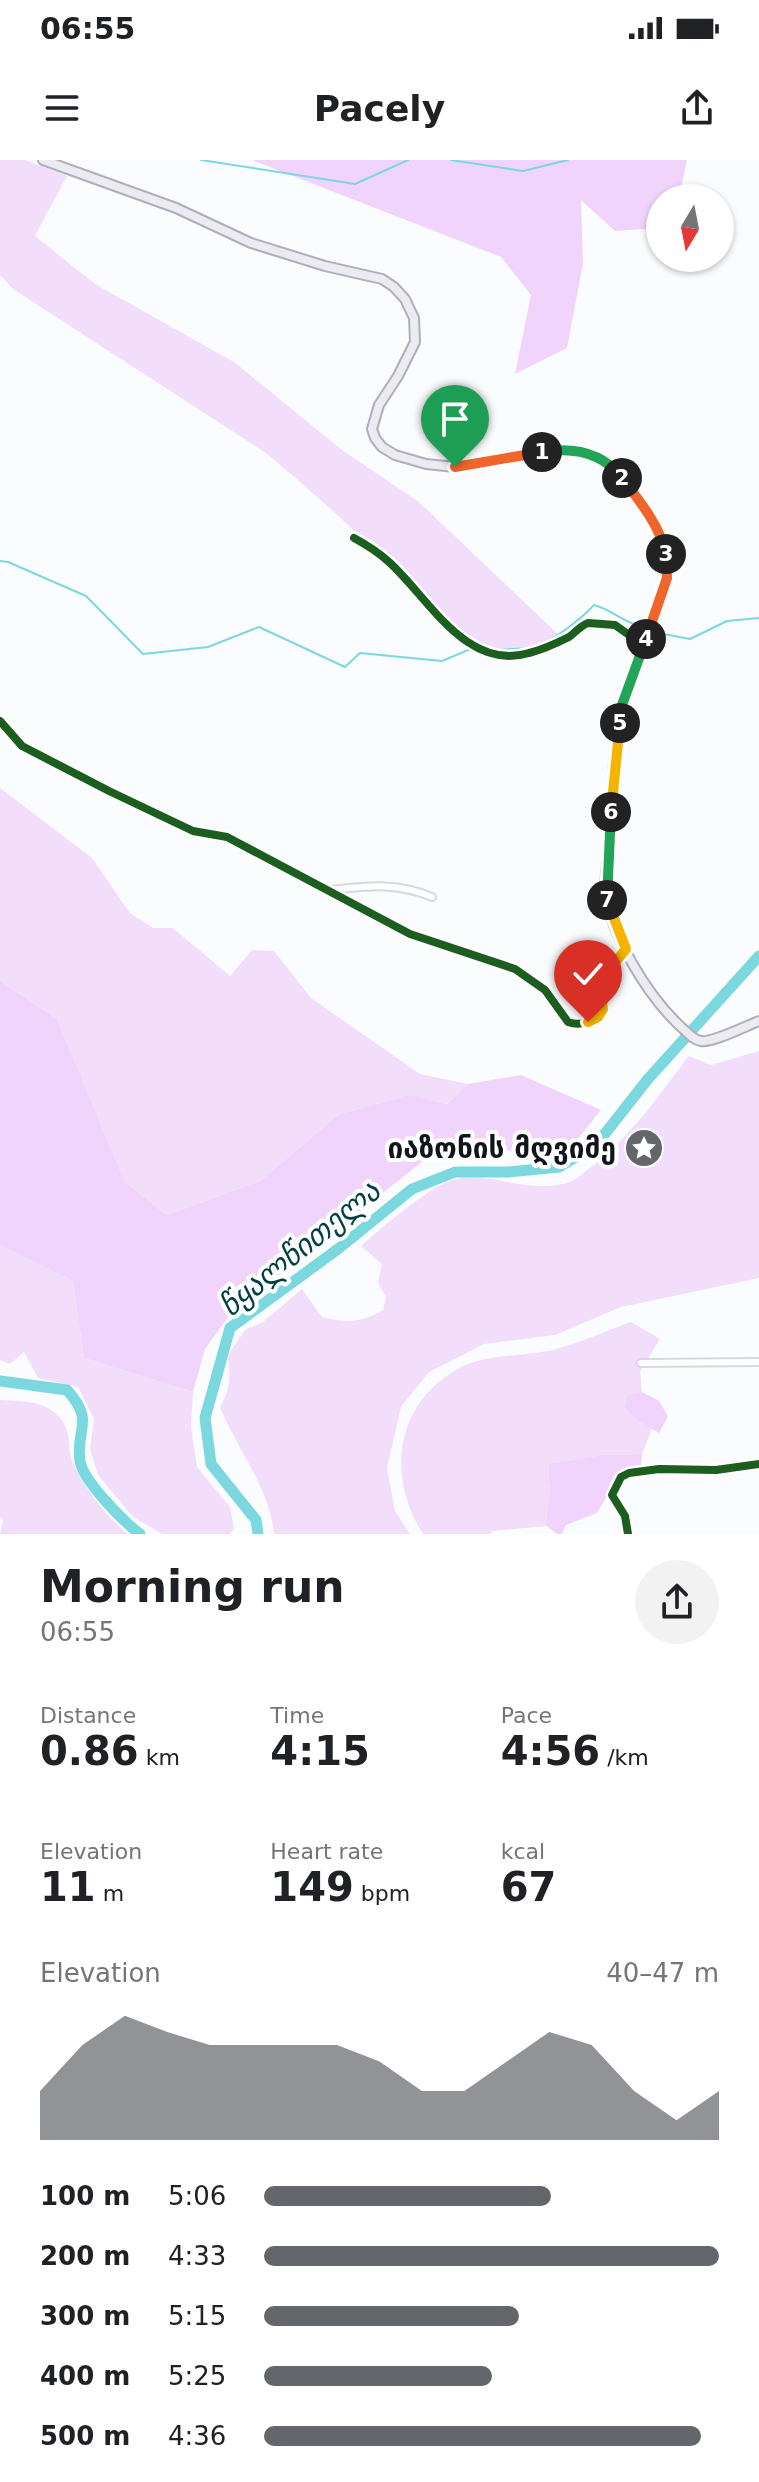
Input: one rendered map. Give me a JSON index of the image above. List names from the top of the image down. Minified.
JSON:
{"water":["წყალწითელა"],"places":{"place":["იაზონის მღვიმე"]},"north":"bottom","page":{"status":"06:55","header":"Pacely","pins":["1","2","3","4","5","6","7"],"heading":["Morning run","06:55"],"stats":[["Distance","0.86 km"],["Time","4:15"],["Pace","4:56 /km"],["Elevation","11 m"],["Heart rate","149 bpm"],["kcal","67"]],"chart":["Elevation","40–47 m"],"list":[{"name":"100 m","note":"5:06"},{"name":"200 m","note":"4:33"},{"name":"300 m","note":"5:15"},{"name":"400 m","note":"5:25"},{"name":"500 m","note":"4:36"}]}}
